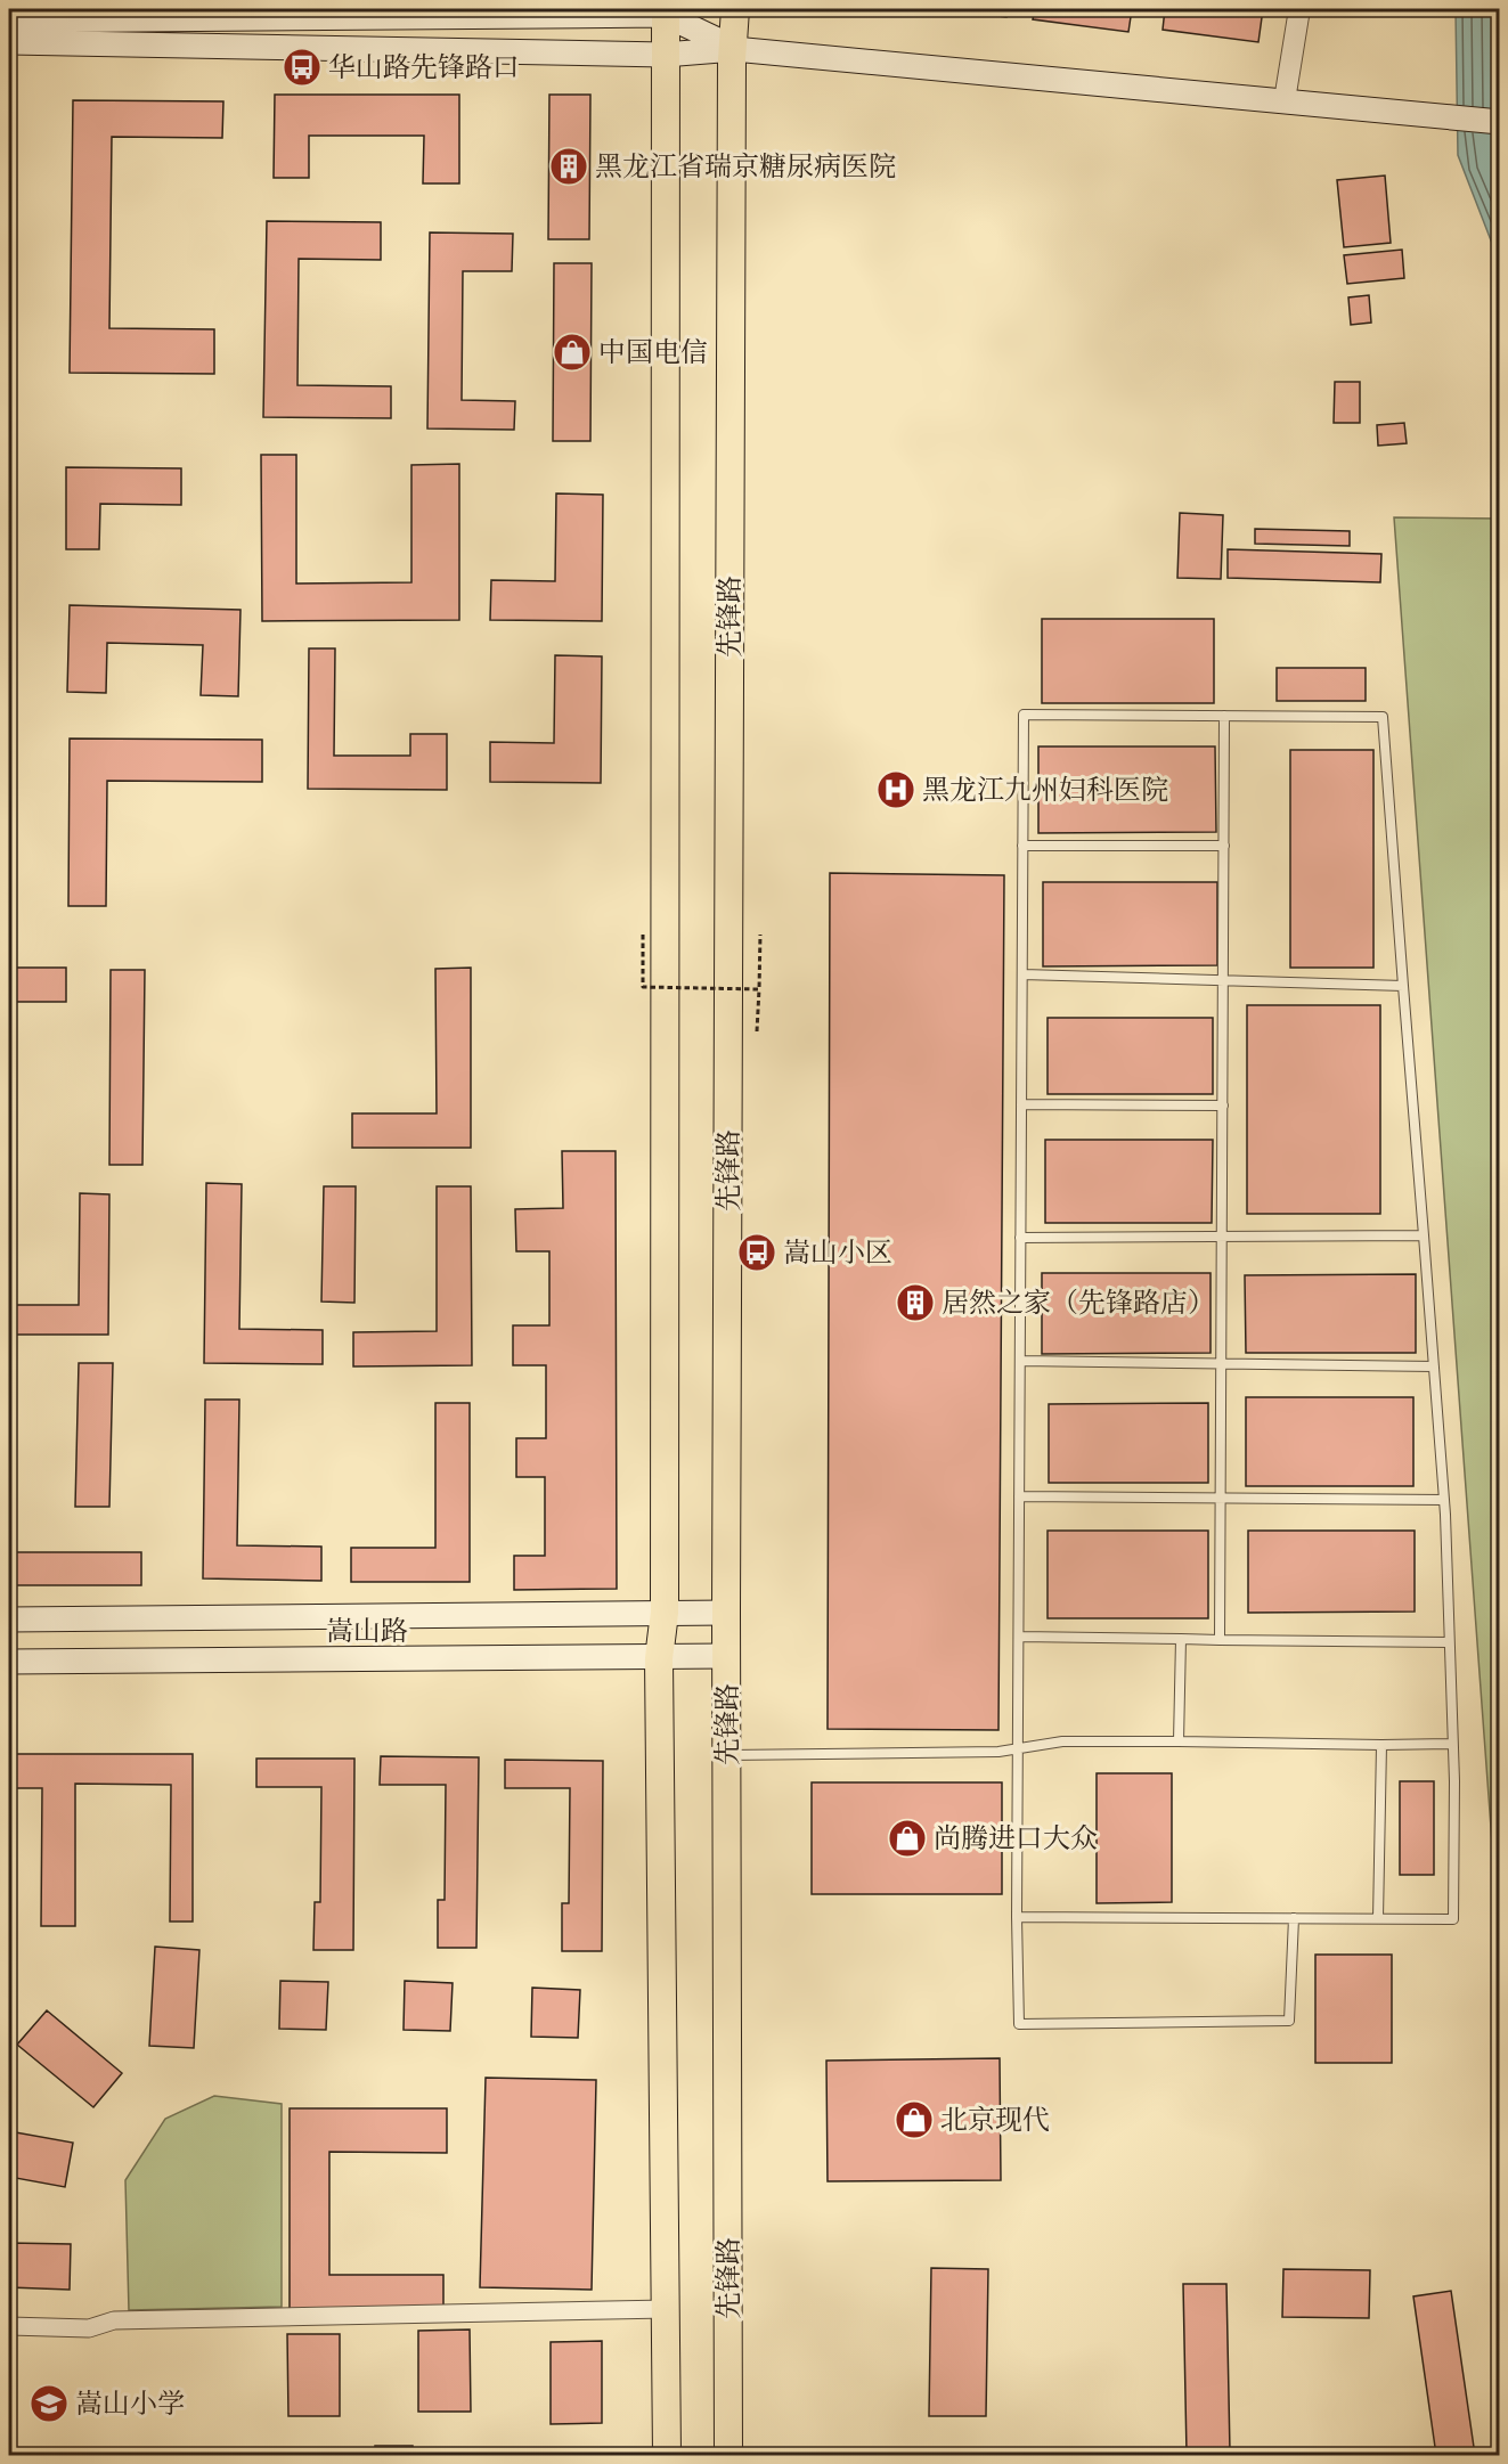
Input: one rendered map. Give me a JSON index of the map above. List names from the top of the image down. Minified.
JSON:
{"streets":{"main road":["先锋路","嵩山路"]},"crossings":[["先锋路","嵩山路"]],"places":{"bus stop":["华山路先锋路口","嵩山小区"],"building":["黑龙江省瑞京糖尿病医院","居然之家（先锋路店）"],"shop":["中国电信","尚腾进口大众","北京现代"],"hospital":["黑龙江九州妇科医院"],"school or university":["嵩山小学"]}}
